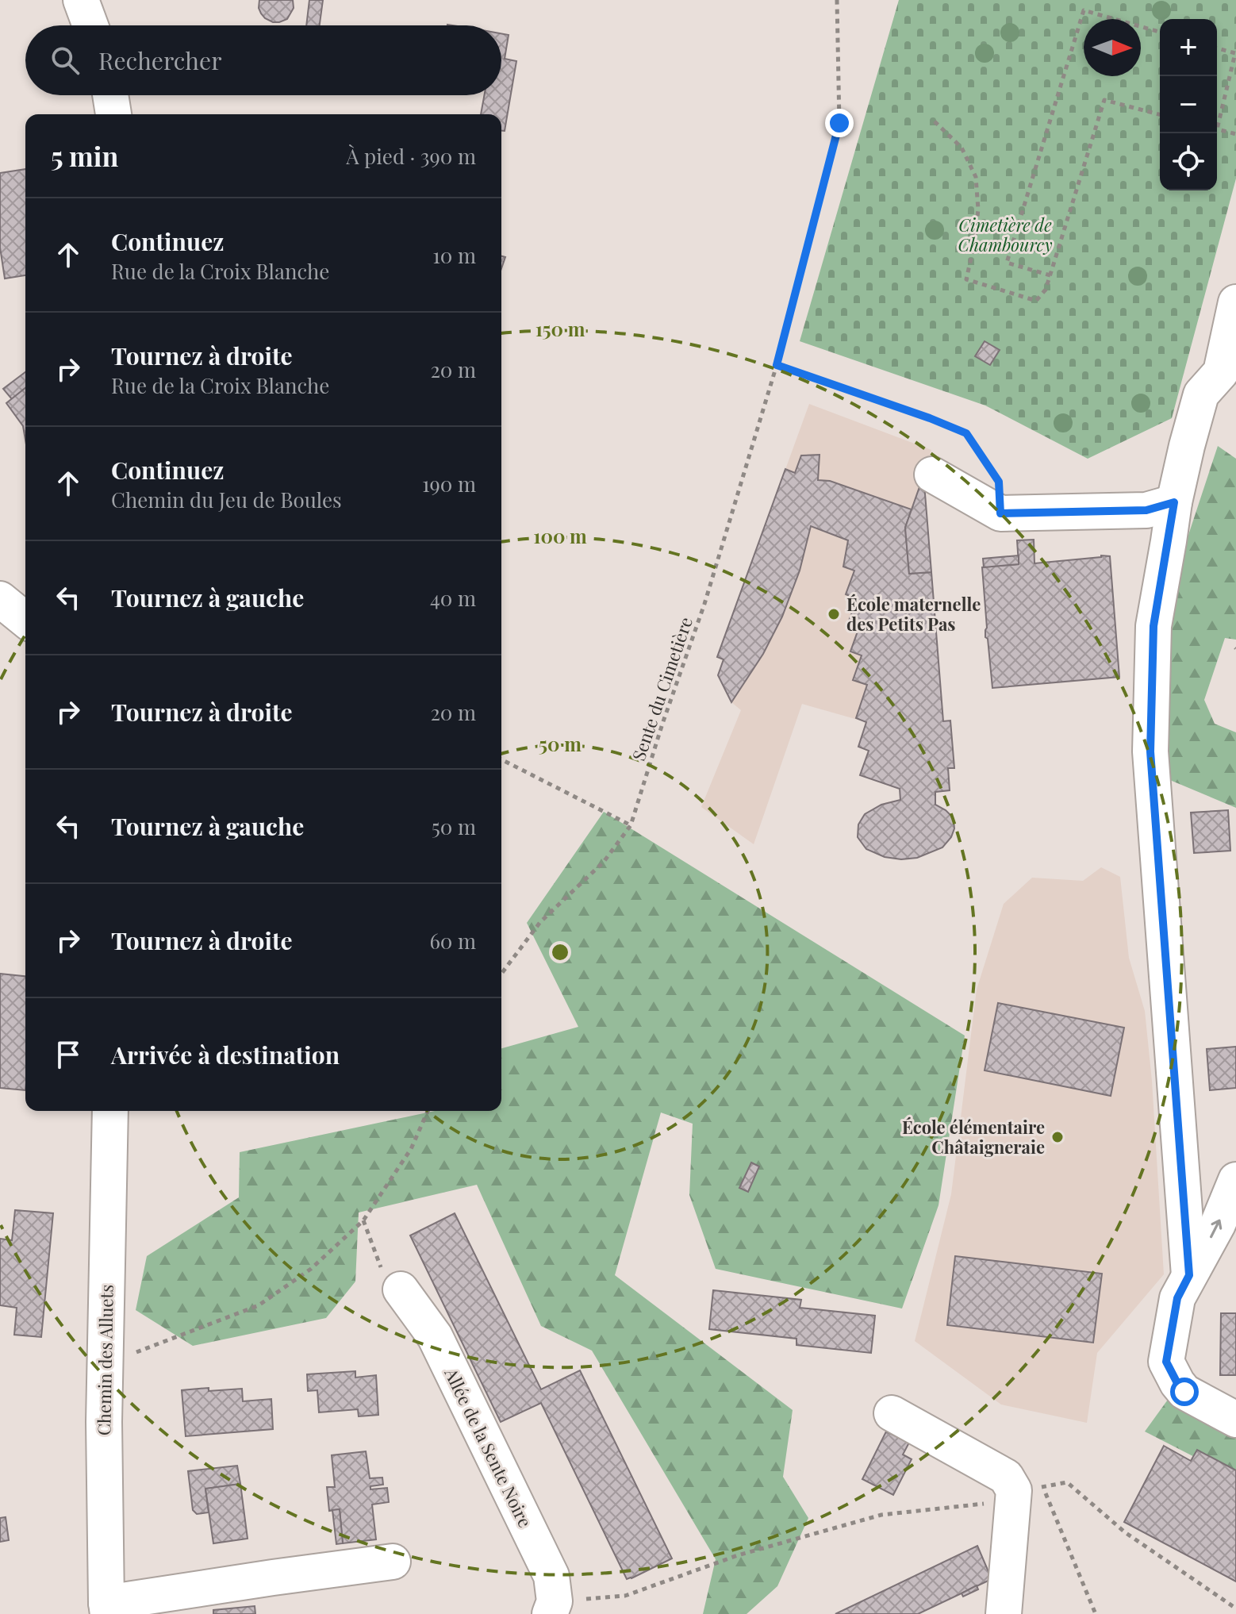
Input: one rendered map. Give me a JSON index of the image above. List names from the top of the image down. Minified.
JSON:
{"streets":{"street":["Chemin des Alluets","Allée de la Sente Noire"],"path":["Sente du Cimetière"]},"parks":["Cimetière de Chambourcy"],"places":["École maternelle des Petits Pas","École élémentaire Châtaigneraie"],"north":"right","page":{"map_buttons":["+","−"],"search":"Rechercher","heading":["5 min","À pied · 390 m"],"list":[["Continuez","Rue de la Croix Blanche","10 m"],["Tournez à droite","Rue de la Croix Blanche","20 m"],["Continuez","Chemin du Jeu de Boules","190 m"],["Tournez à gauche","40 m"],["Tournez à droite","20 m"],["Tournez à gauche","50 m"],["Tournez à droite","60 m"],"Arrivée à destination"]},"rings":["150 m","100 m","50 m"]}
